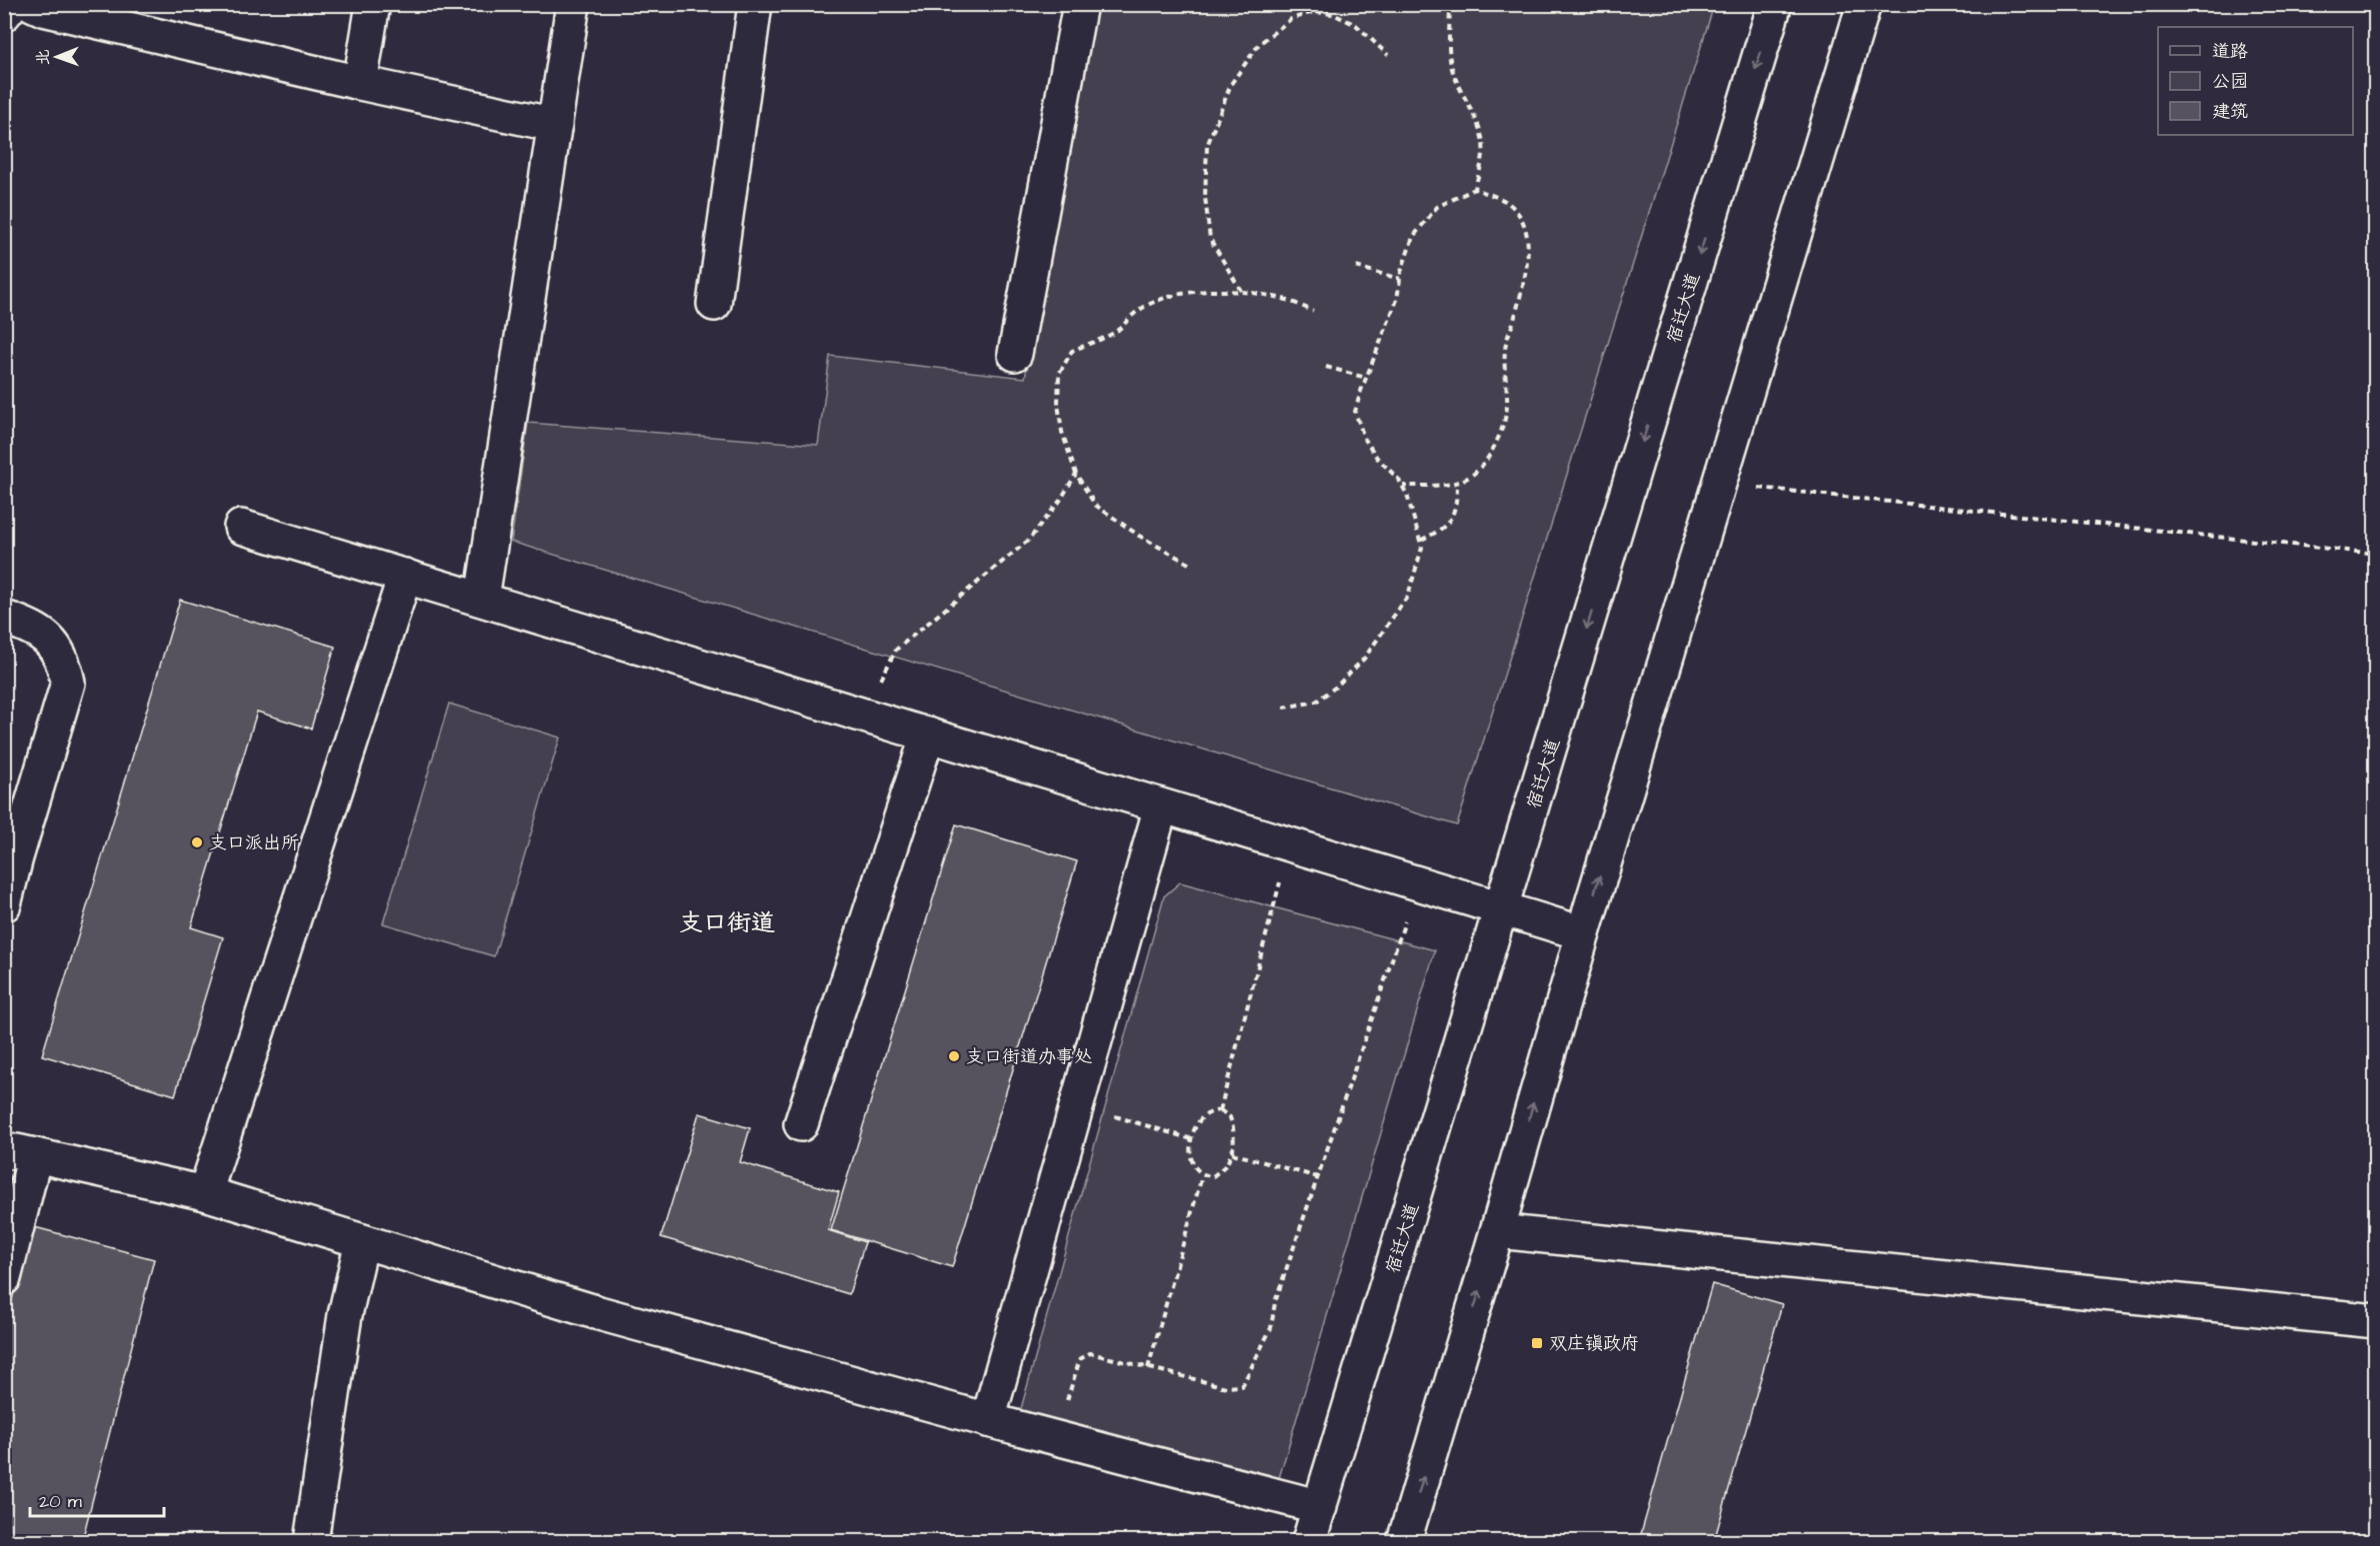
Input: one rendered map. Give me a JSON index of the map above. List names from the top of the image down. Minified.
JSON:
{"streets":{"street":["宿迁大道"]},"districts":["支口街道"],"places":{"other":["支口派出所","支口街道办事处"],"transit":["双庄镇政府"]},"legend":["道路","公园","建筑"],"scale_bar":"20 m","north":"left"}
